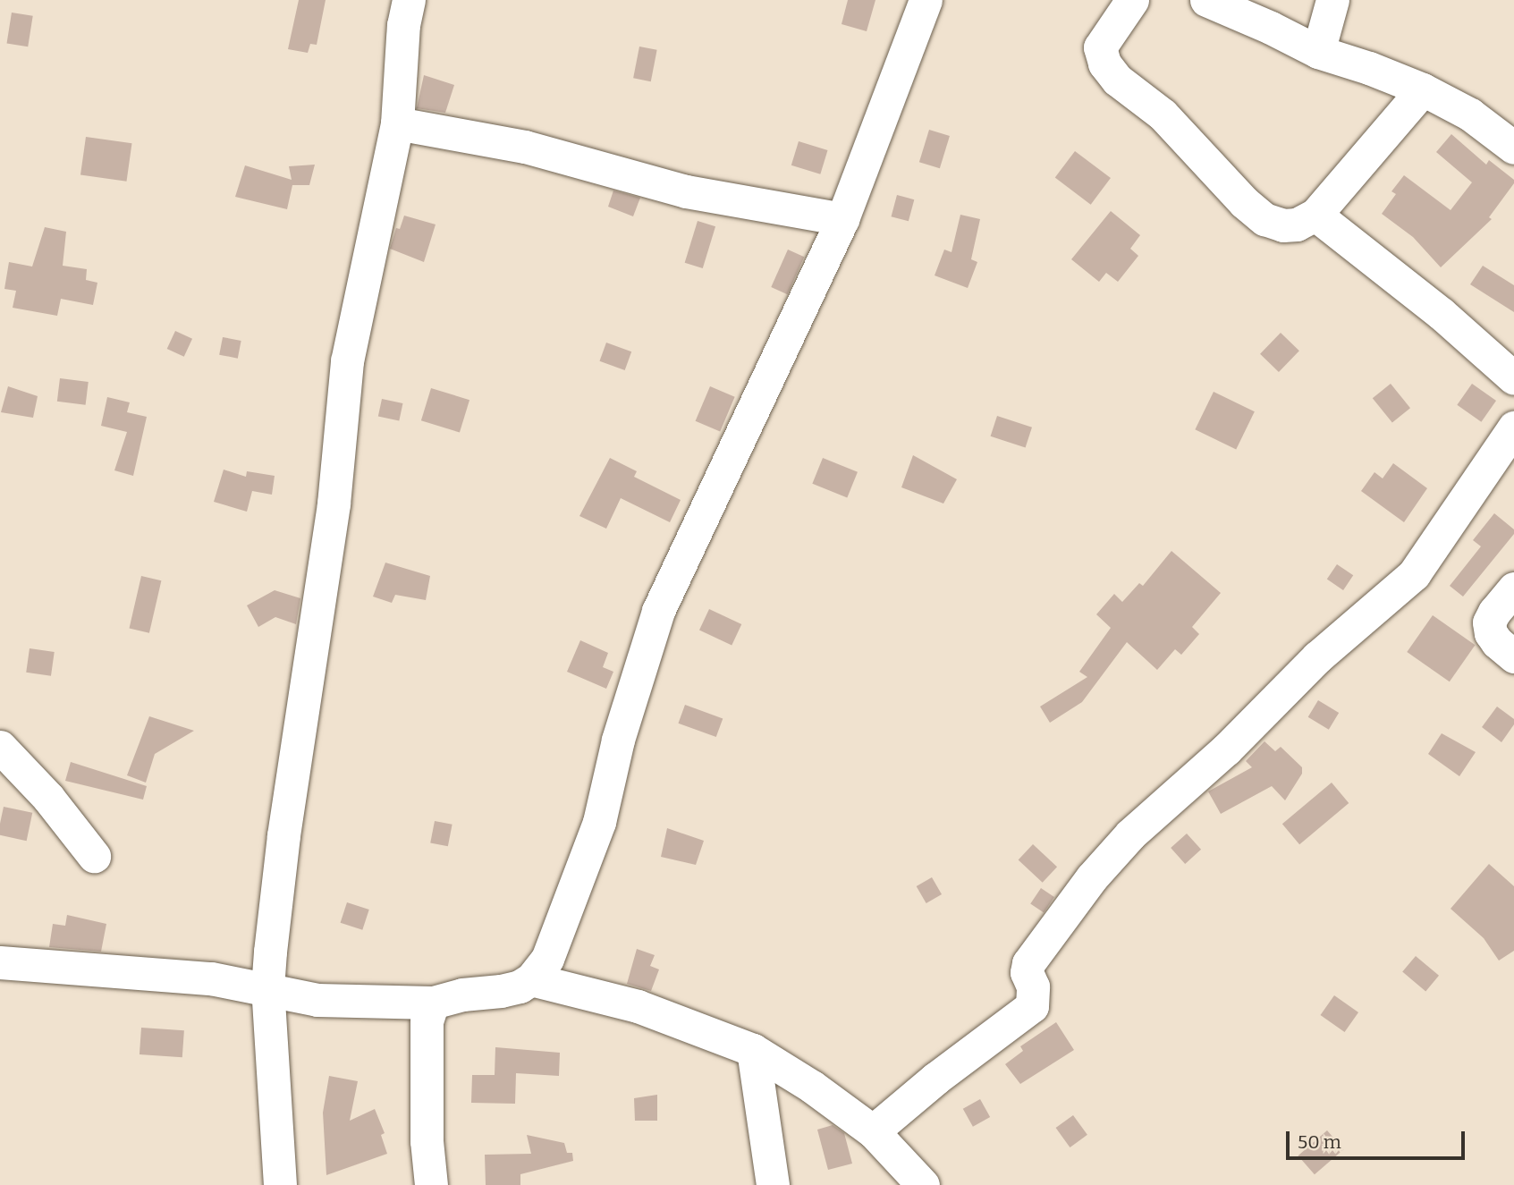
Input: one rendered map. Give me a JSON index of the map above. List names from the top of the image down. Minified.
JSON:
{"scale_bar":"50 m"}
